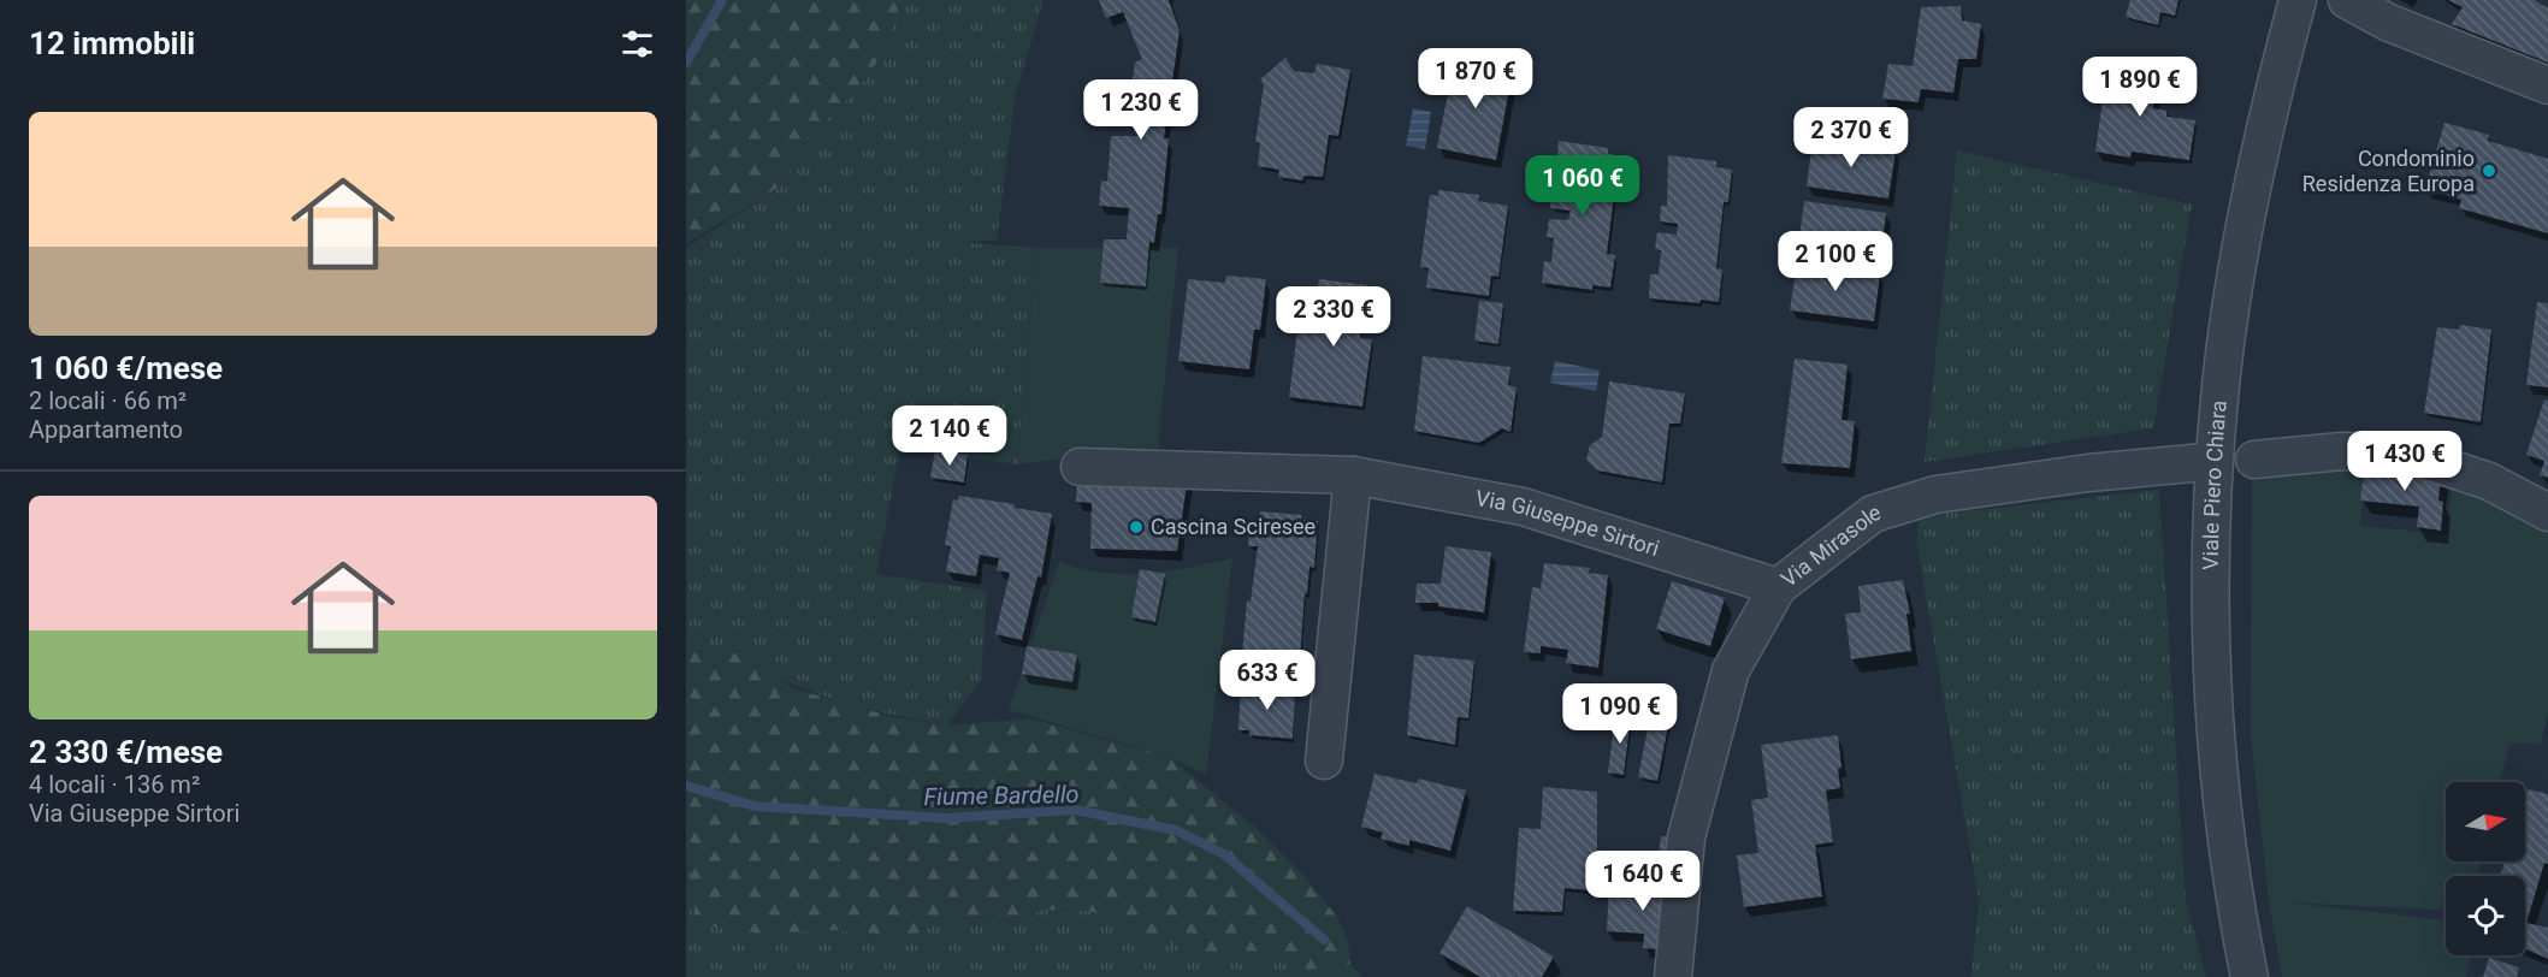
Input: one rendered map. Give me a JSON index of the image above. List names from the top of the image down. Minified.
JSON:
{"streets":{"street":["Viale Piero Chiara","Via Giuseppe Sirtori","Via Mirasole"]},"crossings":[["Via Giuseppe Sirtori","Via Mirasole"]],"water":["Fiume Bardello"],"places":["Condominio Residenza Europa","Cascina Sciresee"],"north":"right","page":{"heading":"12 immobili","price":["1 870 €","1 890 €","1 230 €","2 370 €","1 060 €","2 100 €","2 330 €","2 140 €","1 430 €","633 €","1 090 €","1 640 €"],"list":[{"name":"1 060 €/mese","note":"2 locali · 66 m² · Appartamento"},{"name":"2 330 €/mese","note":"4 locali · 136 m² · Via Giuseppe Sirtori"}]}}
